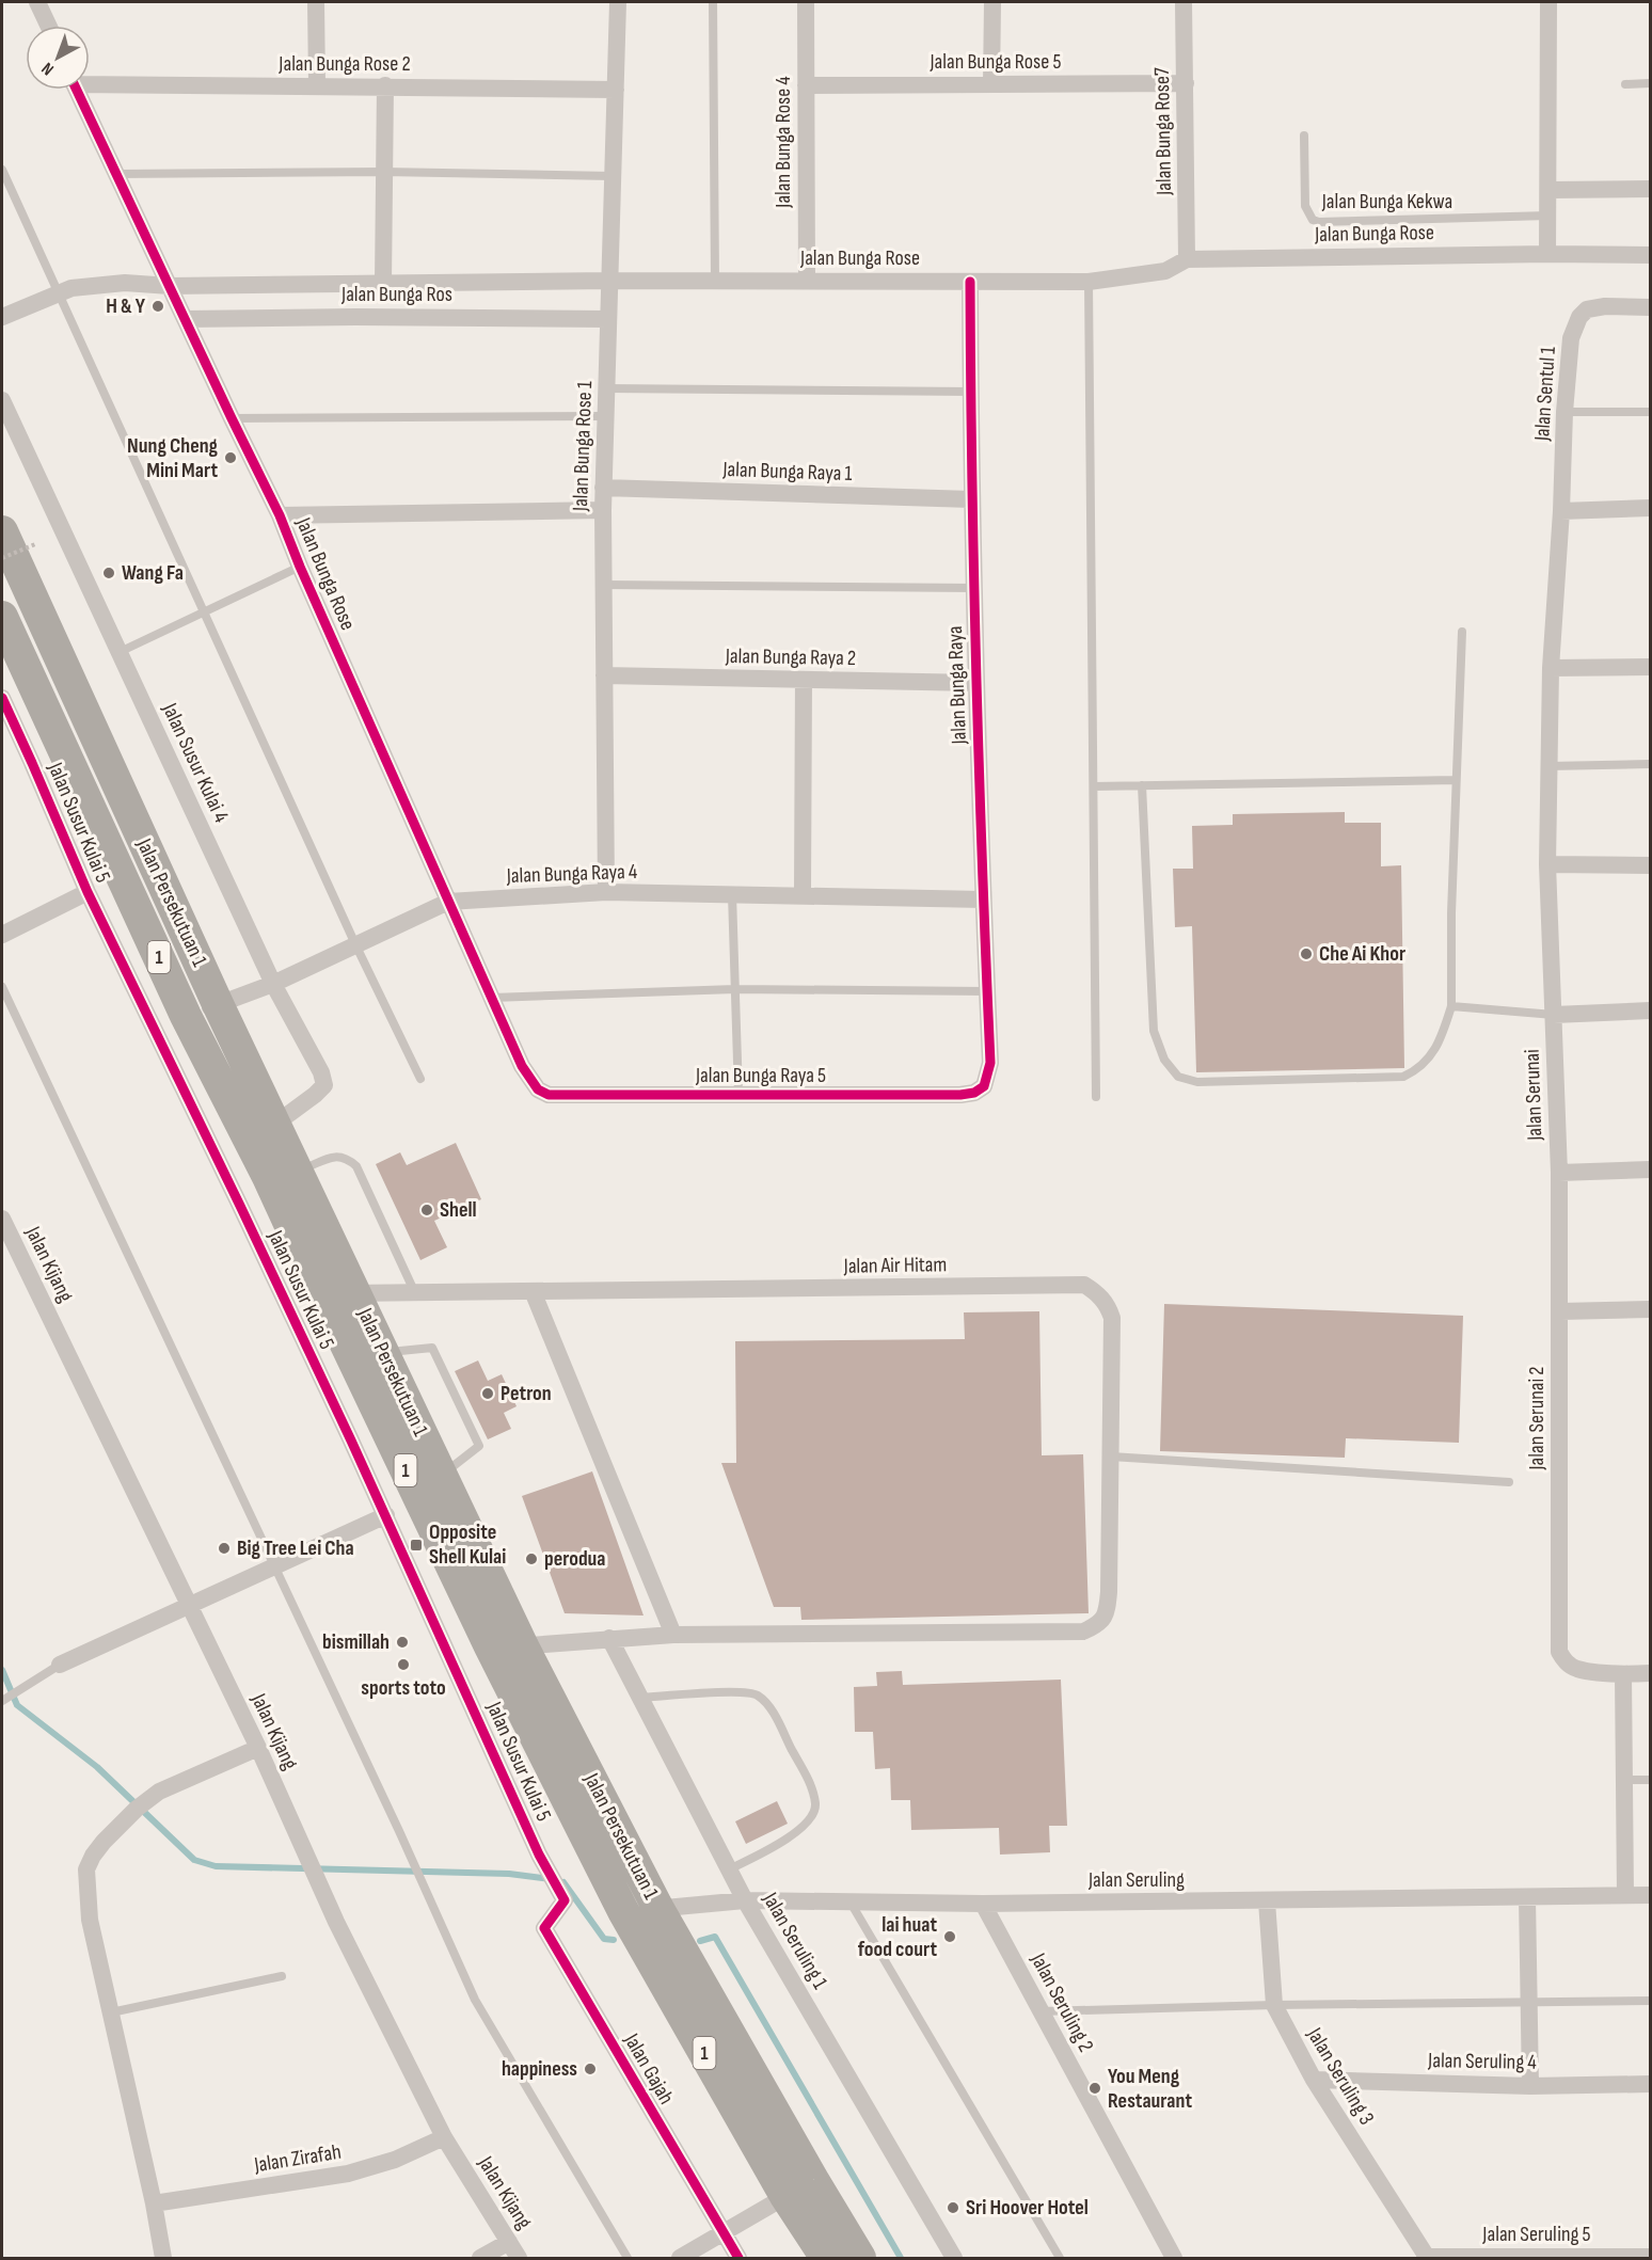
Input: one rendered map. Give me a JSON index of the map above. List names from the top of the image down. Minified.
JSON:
{"streets":{"highway":["Jalan Persekutuan 1","1"],"street":["Jalan Bunga Rose 5","Jalan Bunga Rose 2","Jalan Bunga Rose7","Jalan Bunga Rose 4","Jalan Bunga Rose","Jalan Bunga Ros","Jalan Sentul 1","Jalan Bunga Rose 1","Jalan Bunga Raya 1","Jalan Bunga Raya 2","Jalan Bunga Raya","Jalan Susur Kulai 4","Jalan Susur Kulai 5","Jalan Bunga Raya 4","Jalan Bunga Raya 5","Jalan Serunai","Jalan Kijang","Jalan Air Hitam","Jalan Serunai 2","Jalan Seruling","Jalan Seruling 1","Jalan Seruling 2","Jalan Seruling 4","Jalan Gajah","Jalan Seruling 3","Jalan Zirafah","Jalan Seruling 5"],"lane":["Jalan Bunga Kekwa"]},"crossings":[["Jalan Bunga Rose 5","Jalan Bunga Rose7"],["Jalan Bunga Rose 5","Jalan Bunga Rose 4"],["Jalan Bunga Rose 2","Jalan Bunga Rose 1"],["Jalan Bunga Rose7","Jalan Bunga Rose"],["Jalan Bunga Rose 4","Jalan Bunga Rose"],["Jalan Bunga Rose","Jalan Bunga Ros"],["Jalan Bunga Rose","Jalan Bunga Rose 1"],["Jalan Bunga Rose","Jalan Bunga Raya"],["Jalan Bunga Rose","Jalan Bunga Raya 4"],["Jalan Bunga Rose","Jalan Bunga Raya 5"],["Jalan Bunga Ros","Jalan Bunga Rose 1"],["Jalan Sentul 1","Jalan Serunai"],["Jalan Bunga Rose 1","Jalan Bunga Raya 1"],["Jalan Bunga Rose 1","Jalan Bunga Raya 2"],["Jalan Bunga Rose 1","Jalan Bunga Raya 4"],["Jalan Bunga Raya 1","Jalan Bunga Raya"],["Jalan Bunga Raya 2","Jalan Bunga Raya"],["Jalan Bunga Raya","Jalan Bunga Raya 4"],["Jalan Bunga Raya","Jalan Bunga Raya 5"],["Jalan Susur Kulai 4","Jalan Bunga Raya 4"],["Jalan Susur Kulai 4","Jalan Persekutuan 1"],["Jalan Susur Kulai 5","Jalan Gajah"],["Jalan Bunga Raya 4","Jalan Persekutuan 1"],["Jalan Persekutuan 1","Jalan Air Hitam"],["Jalan Persekutuan 1","Jalan Seruling"],["Jalan Serunai","Jalan Serunai 2"],["Jalan Kijang","Jalan Zirafah"],["Jalan Air Hitam","Jalan Seruling 1"],["Jalan Seruling","Jalan Seruling 1"],["Jalan Seruling","Jalan Seruling 2"],["Jalan Seruling","Jalan Seruling 3"],["Jalan Seruling 4","Jalan Seruling 3"],["Jalan Seruling 3","Jalan Seruling 5"]],"places":{"other":["H & Y","Nung Cheng Mini Mart","Wang Fa","Che Ai Khor","Shell","Petron","Big Tree Lei Cha","perodua","bismillah","sports toto","lai huat food court","happiness","You Meng Restaurant","Sri Hoover Hotel"],"transit":["Opposite Shell Kulai"]},"north":"bottom left"}
